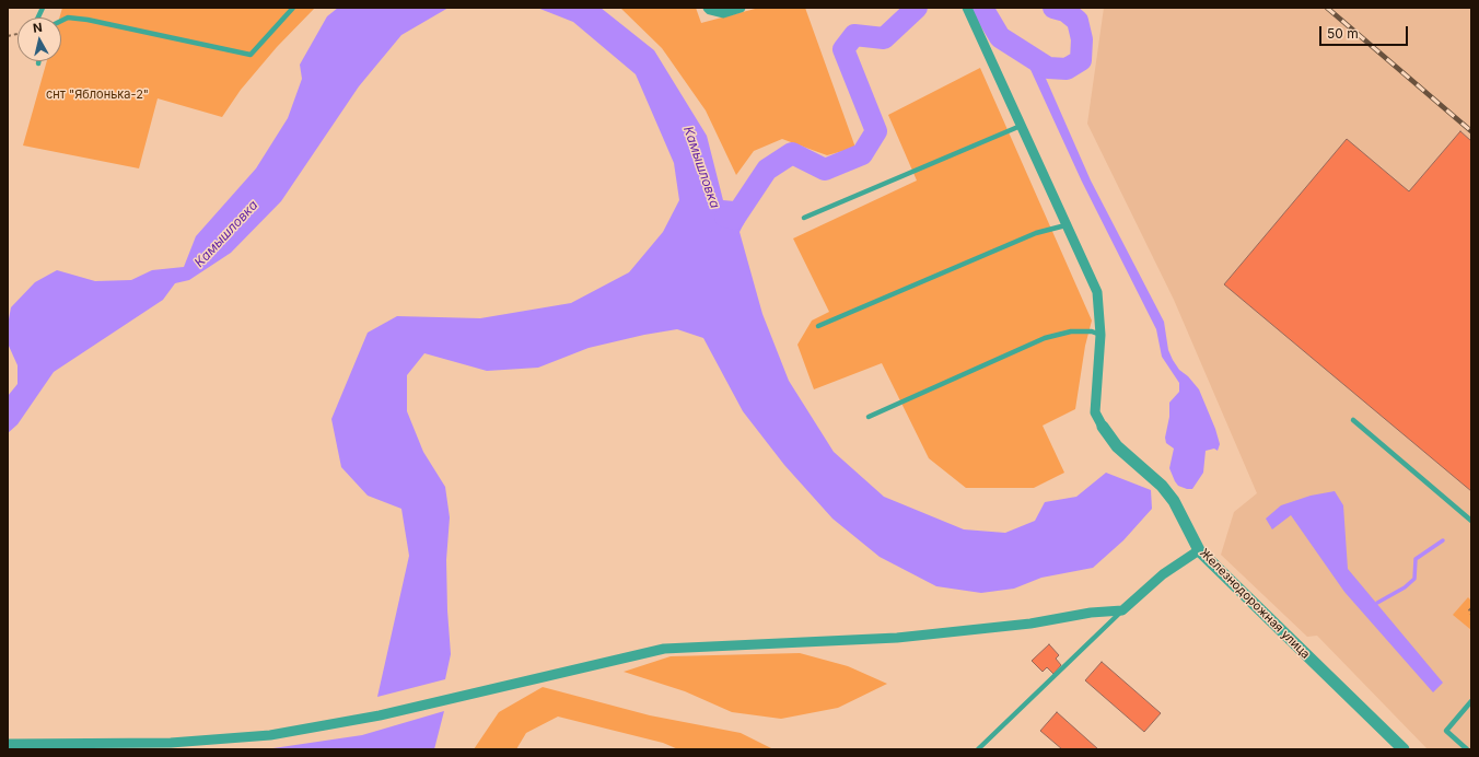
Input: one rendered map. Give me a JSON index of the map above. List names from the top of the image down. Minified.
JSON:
{"streets":{"street":["Железнодорожная улица"]},"water":["Камышловка"],"parks":["снт \"Яблонька-2\""],"scale_bar":"50 m","north":"top"}
